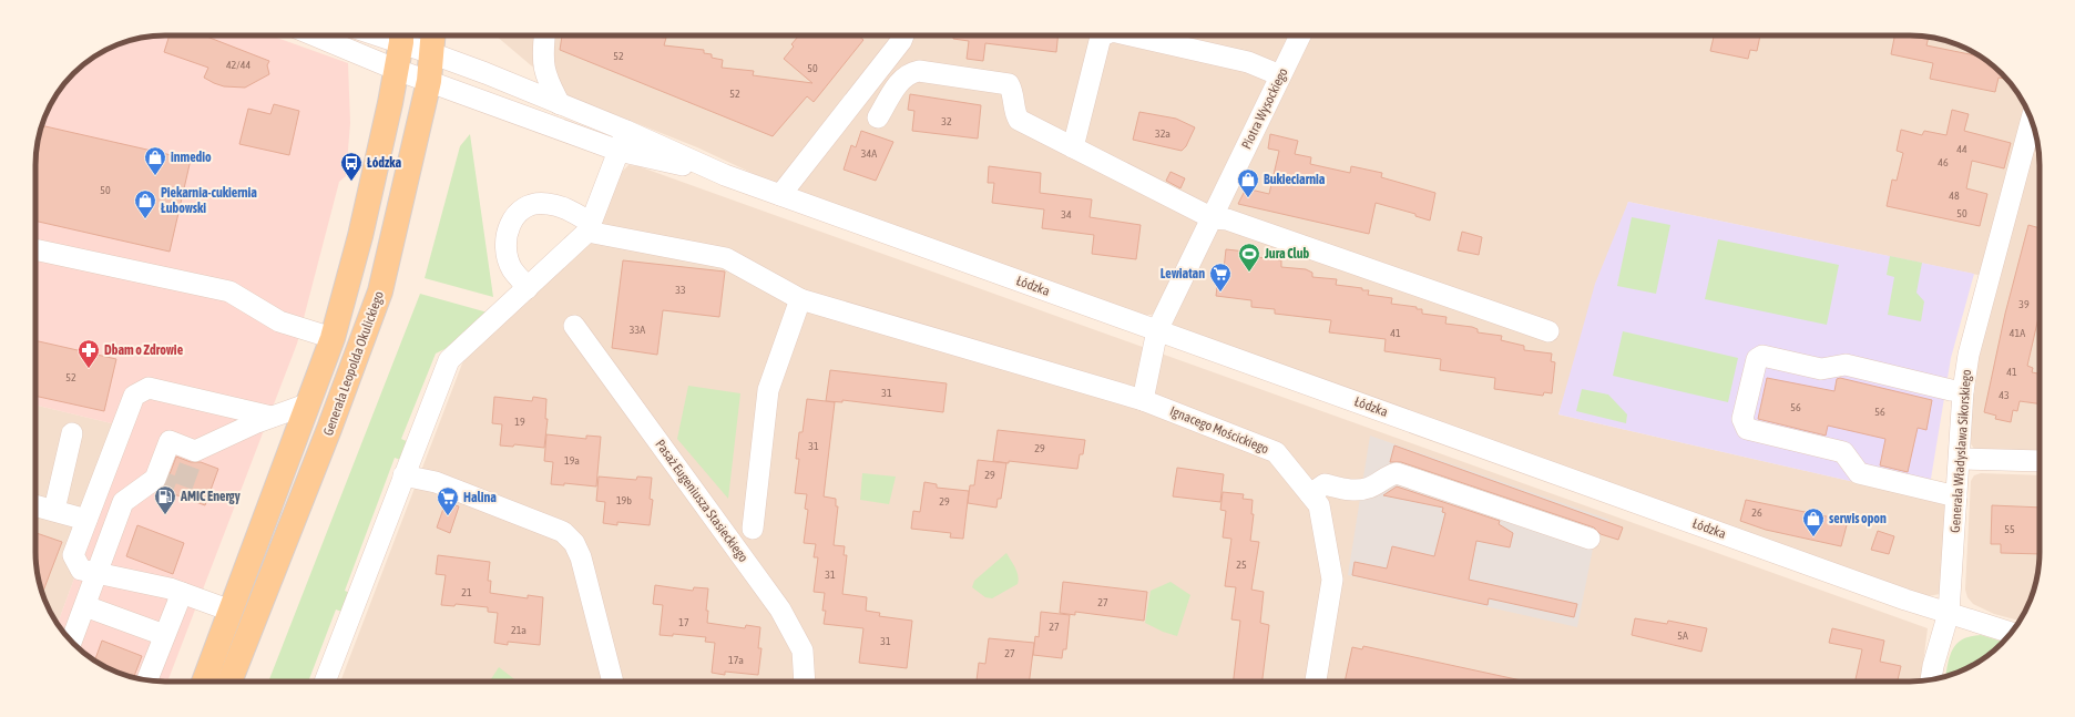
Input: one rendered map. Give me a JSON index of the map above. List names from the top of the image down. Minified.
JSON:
{"streets":{"main road":["Generała Leopolda Okulickiego"],"street":["Piotra Wysockiego","Łódzka","Ignacego Mościckiego","Generała Władysława Sikorskiego","Pasaż Eugeniusza Stasieckiego"]},"crossings":[["Piotra Wysockiego","Łódzka"],["Łódzka","Generała Leopolda Okulickiego"],["Łódzka","Generała Władysława Sikorskiego"]],"places":{"shop":["inmedio","Bukieciarnia","Piekarnia-cukiernia Łubowski","serwis opon"],"bus stop":["Łódzka"],"sports":["Jura Club"],"supermarket":["Lewiatan","Halina"],"pharmacy":["Dbam o Zdrowie"],"fuel station":["AMIC Energy"]},"house_numbers":["52","42/44","50","52","32","32a","44","34A","46","50","48","50","34","33","39","33A","41","41A","41","52","31","43","56","56","19","31","29","19a","29","19b","29","26","55","25","31","21","27","17","27","21a","5A","31","27","17a"]}
